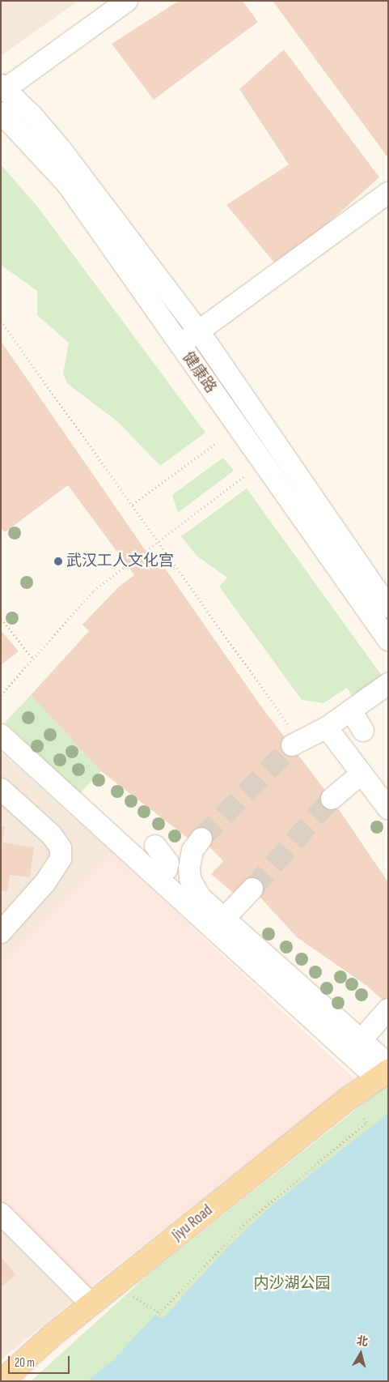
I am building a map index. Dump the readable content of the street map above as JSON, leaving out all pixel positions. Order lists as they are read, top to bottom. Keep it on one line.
{"streets":{"main road":["Jiyu Road"],"street":["健康路"]},"parks":["内沙湖公园"],"places":["武汉工人文化宫"],"scale_bar":"20 m","north":"top"}
